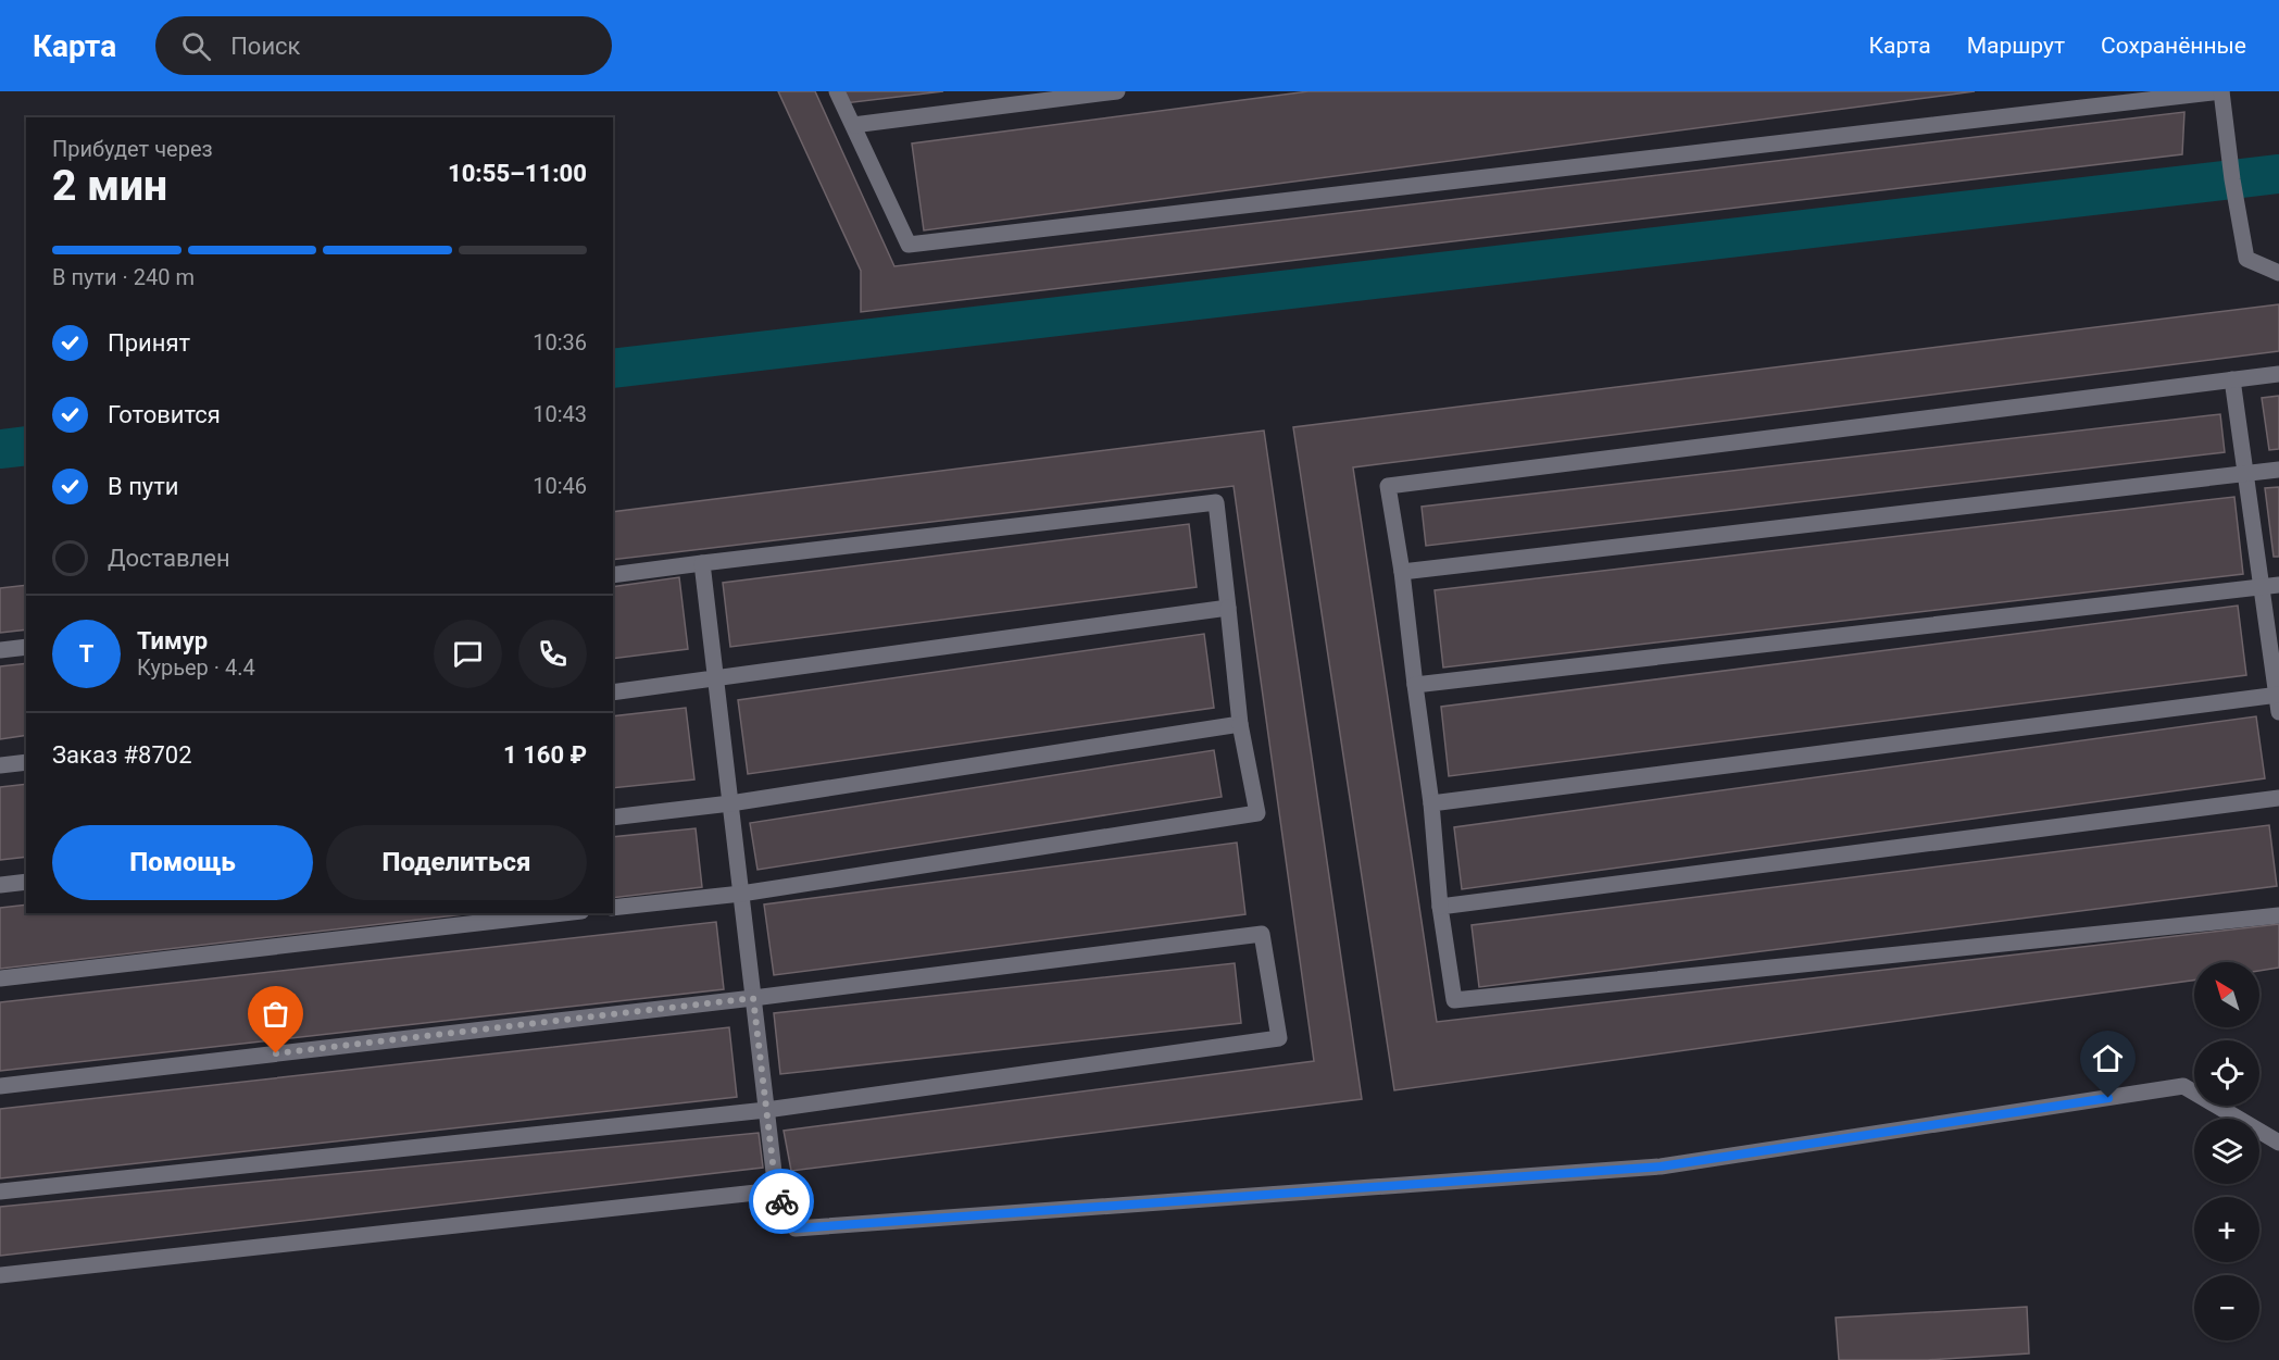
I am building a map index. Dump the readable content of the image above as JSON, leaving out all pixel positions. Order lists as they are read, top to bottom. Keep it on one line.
{"north":"top left","page":{"header":"Карта","search":"Поиск","nav":["Карта","Маршрут","Сохранённые"],"heading":["2 мин","Прибудет через","10:55–11:00"],"panel":["Тимур","Курьер · 4.4","Заказ #8702","1 160 ₽"],"bar":"В пути · 240 m","list":[["Принят","10:36"],["Готовится","10:43"],["В пути","10:46"],"Доставлен"],"round":"Т","buttons":["Помощь","Поделиться"],"map_buttons":["+","−"]}}
